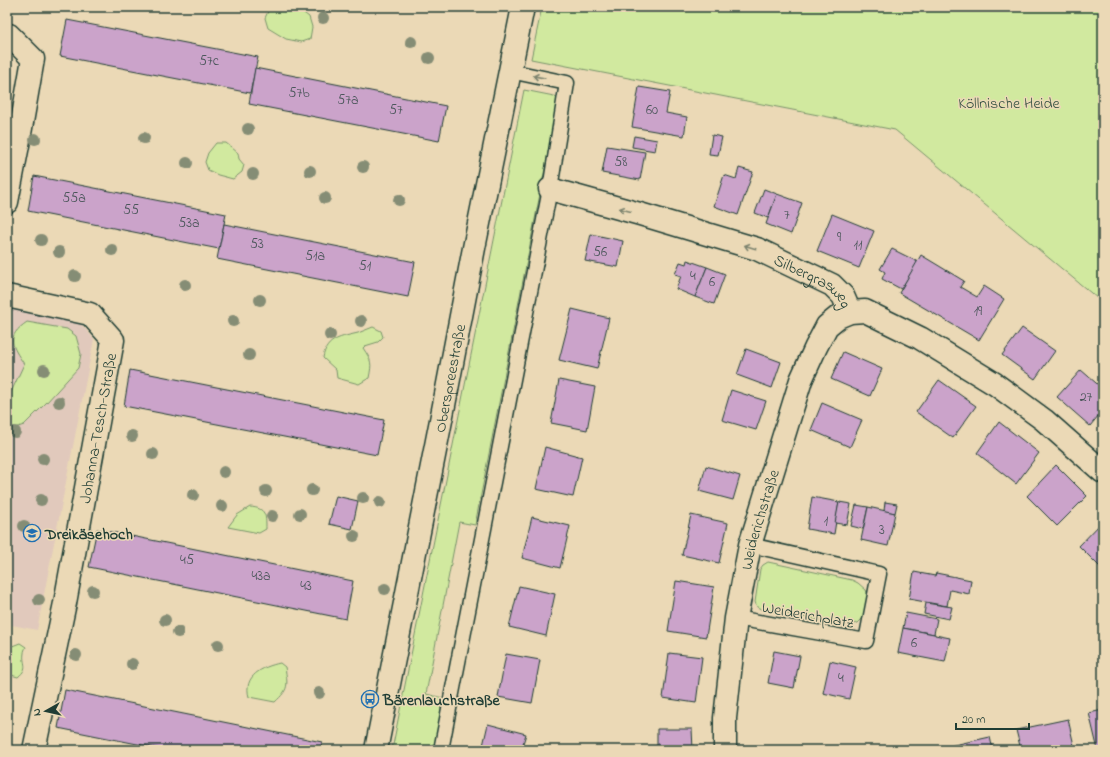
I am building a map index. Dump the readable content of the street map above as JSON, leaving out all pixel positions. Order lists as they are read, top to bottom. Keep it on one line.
{"streets":{"street":["Silbergrasweg","Oberspreestraße","Johanna-Tesch-Straße","Weiderichstraße"],"lane":["Weiderichplatz"]},"crossings":[["Silbergrasweg","Weiderichstraße"],["Weiderichstraße","Weiderichplatz"]],"one_way":["Silbergrasweg"],"parks":["Köllnische Heide"],"places":{"school or university":["Dreikäsehoch"],"bus stop":["Bärenlauchstraße"]},"house_numbers":["57c","57b","57a","57","60","58","55a","55","7","53a","9","53","11","56","51a","51","4","6","19","27","1","3","45","43a","43","6","4"],"scale_bar":"20 m","north":"left"}
